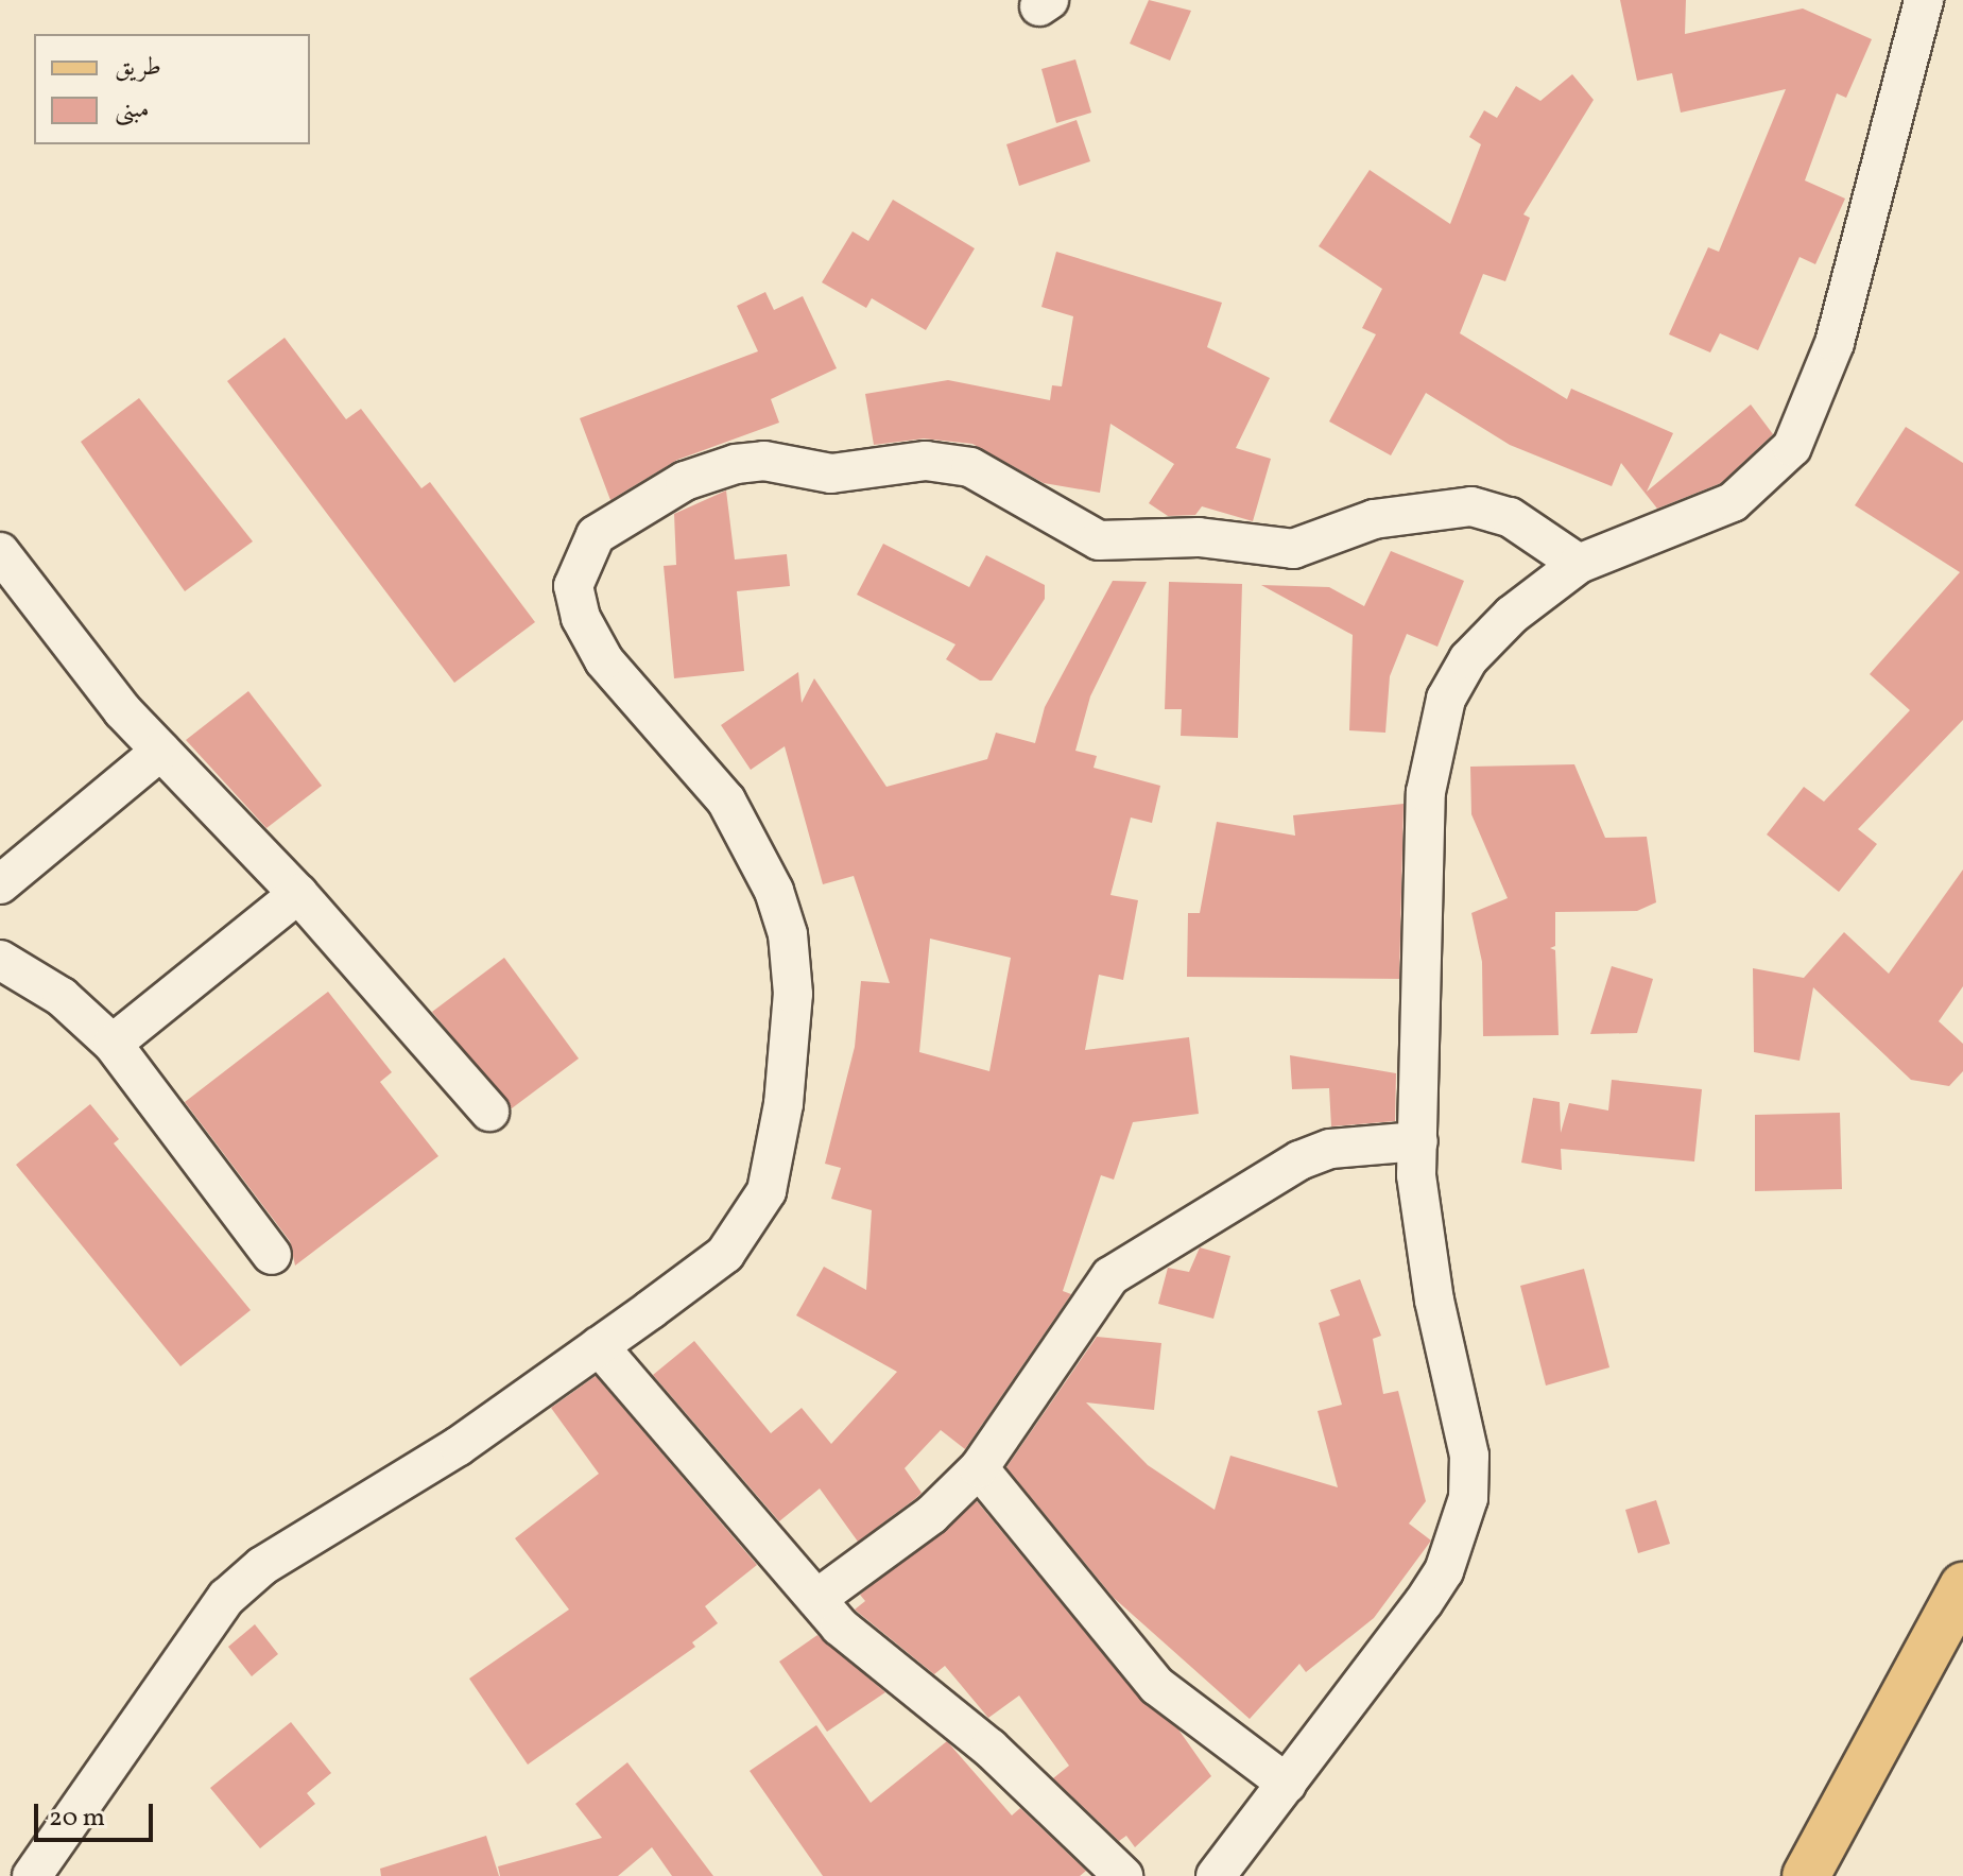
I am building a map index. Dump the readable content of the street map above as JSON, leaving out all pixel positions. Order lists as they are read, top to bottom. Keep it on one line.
{"legend":["طريق","مبنى"],"scale_bar":"20 m"}
